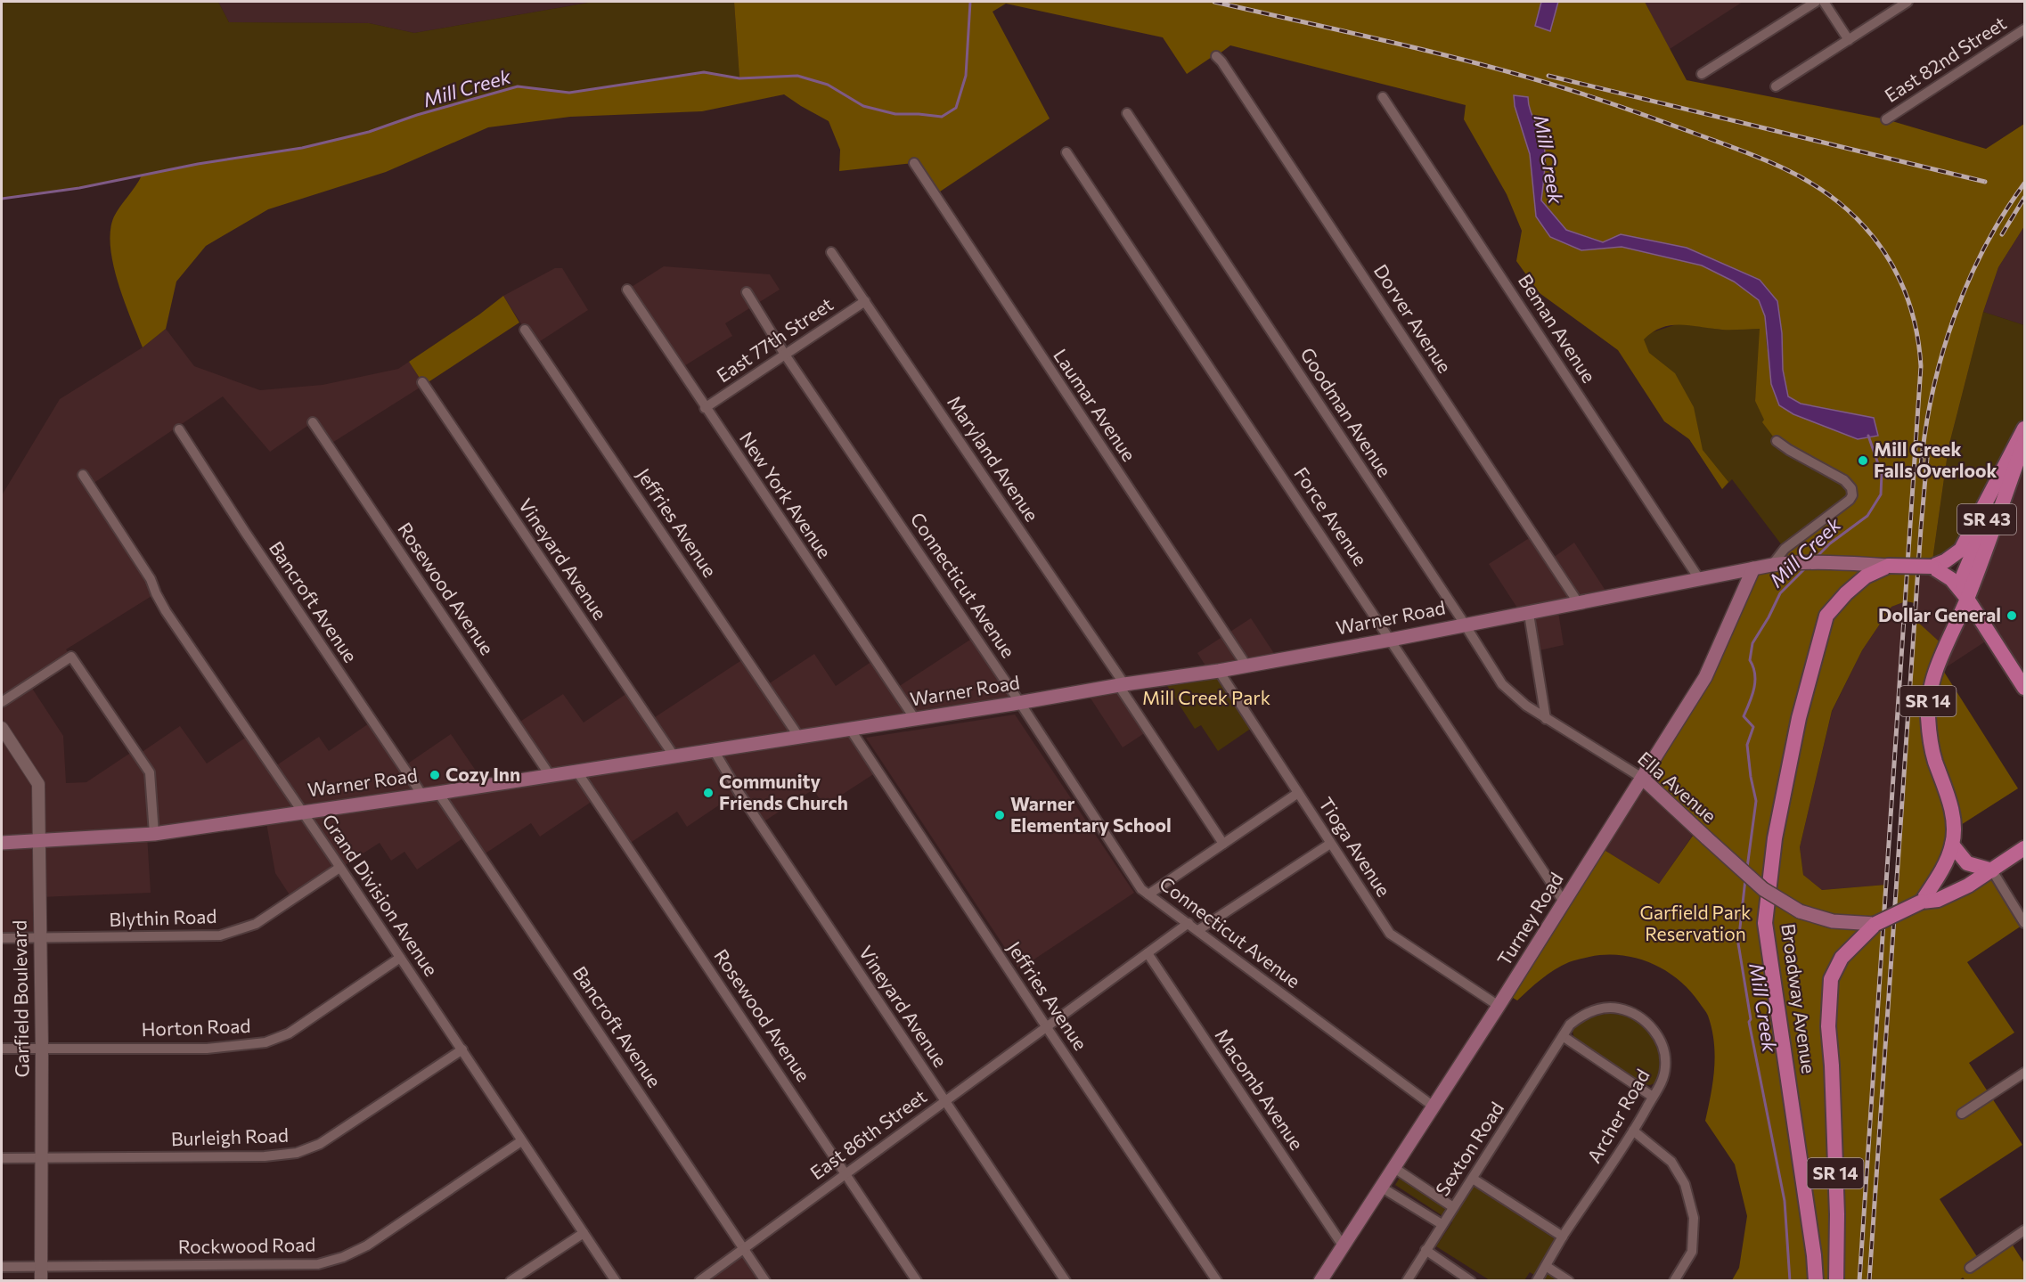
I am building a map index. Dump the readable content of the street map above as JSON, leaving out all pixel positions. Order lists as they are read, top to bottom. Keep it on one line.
{"streets":{"main road":["SR 43","Warner Road","SR 14","Ella Avenue","Turney Road","Broadway Avenue"],"street":["East 82nd Street","Dorver Avenue","Beman Avenue","East 77th Street","Laumar Avenue","Goodman Avenue","Maryland Avenue","New York Avenue","Force Avenue","Jeffries Avenue","Vineyard Avenue","Connecticut Avenue","Rosewood Avenue","Bancroft Avenue","Tioga Avenue","Grand Division Avenue","Blythin Road","Garfield Boulevard","Horton Road","Macomb Avenue","Archer Road","East 86th Street","Burleigh Road","Sexton Road","Rockwood Road"]},"crossings":[["Dorver Avenue","Warner Road"],["Beman Avenue","Warner Road"],["East 77th Street","Maryland Avenue"],["East 77th Street","New York Avenue"],["East 77th Street","Connecticut Avenue"],["Laumar Avenue","Warner Road"],["Goodman Avenue","Warner Road"],["Goodman Avenue","Ella Avenue"],["Maryland Avenue","Warner Road"],["New York Avenue","Warner Road"],["Force Avenue","Warner Road"],["Force Avenue","Turney Road"],["SR 43","SR 14"],["Jeffries Avenue","Warner Road"],["Jeffries Avenue","East 86th Street"],["Vineyard Avenue","Warner Road"],["Vineyard Avenue","East 86th Street"],["Connecticut Avenue","Warner Road"],["Connecticut Avenue","Turney Road"],["Connecticut Avenue","East 86th Street"],["Rosewood Avenue","Warner Road"],["Rosewood Avenue","East 86th Street"],["Bancroft Avenue","Warner Road"],["Bancroft Avenue","East 86th Street"],["Warner Road","SR 14"],["Warner Road","Tioga Avenue"],["Warner Road","Grand Division Avenue"],["Warner Road","Turney Road"],["Warner Road","Garfield Boulevard"],["Warner Road","Broadway Avenue"],["SR 14","Broadway Avenue"],["Ella Avenue","Turney Road"],["Ella Avenue","Broadway Avenue"],["Tioga Avenue","Turney Road"],["Grand Division Avenue","Blythin Road"],["Grand Division Avenue","Horton Road"],["Grand Division Avenue","Burleigh Road"],["Grand Division Avenue","Rockwood Road"],["Blythin Road","Garfield Boulevard"],["Turney Road","Macomb Avenue"],["Garfield Boulevard","Horton Road"],["Garfield Boulevard","Burleigh Road"],["Garfield Boulevard","Rockwood Road"],["Macomb Avenue","East 86th Street"],["Archer Road","Sexton Road"]],"water":["Mill Creek"],"parks":["Mill Creek Park","Garfield Park Reservation"],"places":["Mill Creek Falls Overlook","Dollar General","Cozy Inn","Community Friends Church","Warner Elementary School"]}
